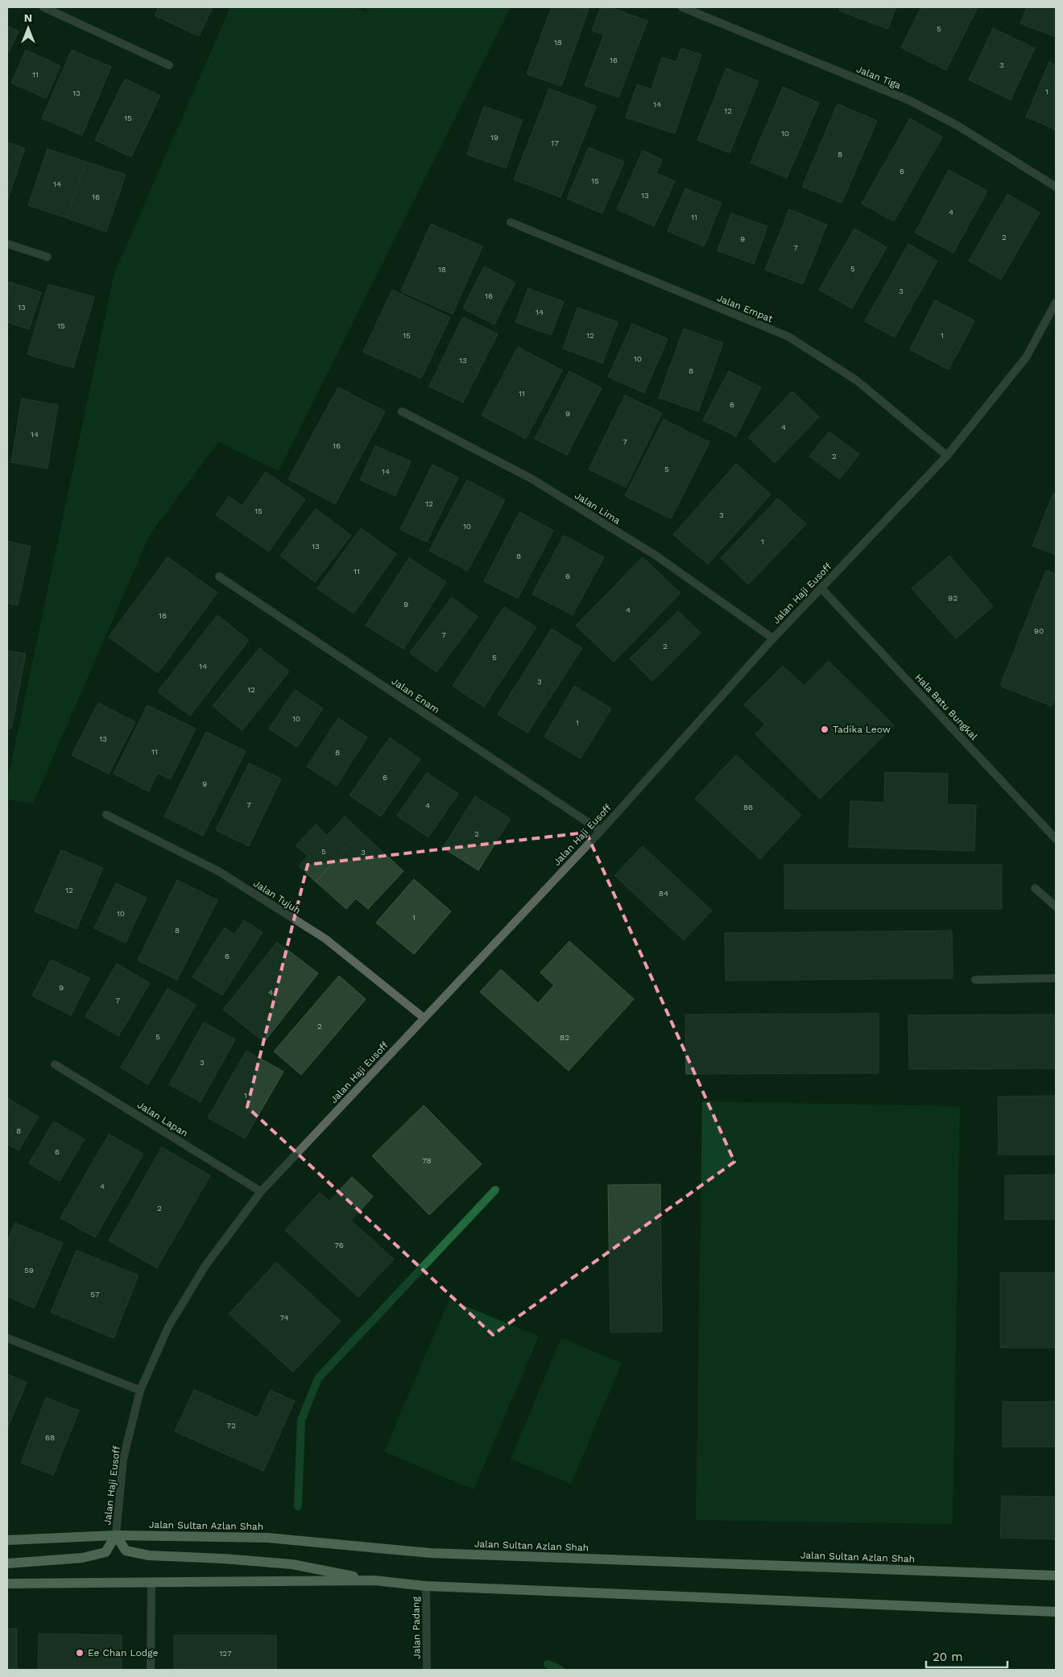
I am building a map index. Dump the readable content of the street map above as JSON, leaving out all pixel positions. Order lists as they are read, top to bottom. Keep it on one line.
{"streets":{"main road":["Jalan Sultan Azlan Shah"],"street":["Jalan Tiga","Jalan Empat","Jalan Lima","Jalan Haji Eusoff","Jalan Enam","Hala Batu Bungkal","Jalan Tujuh","Jalan Lapan","Jalan Padang"]},"crossings":[["Jalan Empat","Jalan Haji Eusoff"],["Jalan Lima","Jalan Haji Eusoff"],["Jalan Haji Eusoff","Jalan Enam"],["Jalan Haji Eusoff","Hala Batu Bungkal"],["Jalan Haji Eusoff","Jalan Tujuh"],["Jalan Haji Eusoff","Jalan Lapan"],["Jalan Haji Eusoff","Jalan Sultan Azlan Shah"]],"places":["Tadika Leow","Ee Chan Lodge"],"house_numbers":["5","18","16","3","11","1","13","14","12","15","10","19","17","8","6","15","14","13","16","4","11","2","9","7","5","18","3","16","13","14","15","15","12","1","10","13","8","11","6","9","4","14","7","16","2","5","14","12","15","3","10","1","13","8","11","6","92","9","4","16","90","7","2","5","14","3","12","10","1","13","11","8","6","9","7","4","86","2","5","3","12","84","10","1","8","6","9","4","7","2","5","82","3","1","8","6","78","4","2","76","59","57","74","72","68","127"],"scale_bar":"20 m","north":"top"}
